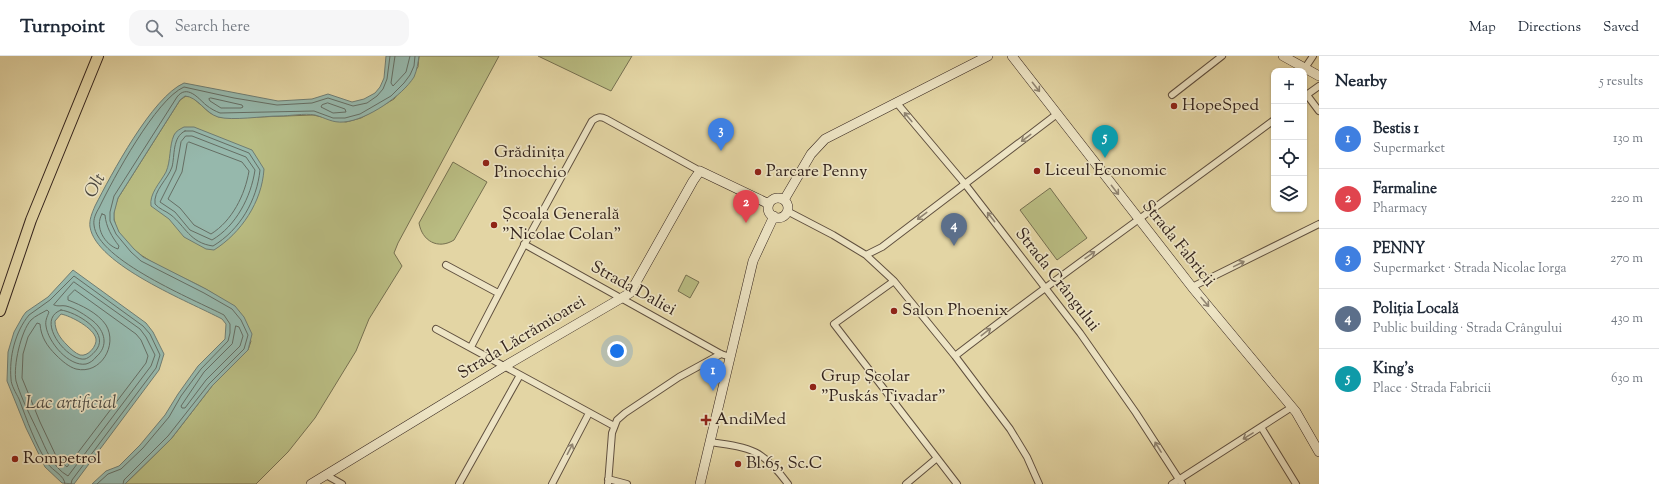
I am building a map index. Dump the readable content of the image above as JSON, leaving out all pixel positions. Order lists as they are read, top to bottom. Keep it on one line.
{"streets":{"main road":["Strada Fabricii","Strada Lăcrămioarei"],"street":["Strada Crângului","Strada Daliei"]},"crossings":[["Strada Daliei","Strada Lăcrămioarei"]],"one_way":["Strada Fabricii","Strada Crângului"],"water":["Olt","Lac artificial"],"places":{"other":["HopeSped","Grădinița Pinocchio","Liceul Economic","Parcare Penny","Școala Generală \"Nicolae Colan\"","Salon Phoenix","Grup Școlar \"Puskás Tivadar\"","Rompetrol","Bl.65, Sc.C"],"health":["AndiMed"]},"page":{"header":"Turnpoint","search":"Search here","nav":["Map","Directions","Saved"],"heading":["Nearby","5 results"],"map_buttons":["+","−"],"list":[{"mark":"1","name":"Bestis 1","note":"Supermarket","value":"130 m"},{"mark":"2","name":"Farmaline","note":"Pharmacy","value":"220 m"},{"mark":"3","name":"PENNY","note":"Supermarket · Strada Nicolae Iorga","value":"270 m"},{"mark":"4","name":"Poliția Locală","note":"Public building · Strada Crângului","value":"430 m"},{"mark":"5","name":"King's","note":"Place · Strada Fabricii","value":"630 m"}],"pins":["3","5","2","4","1"]}}
